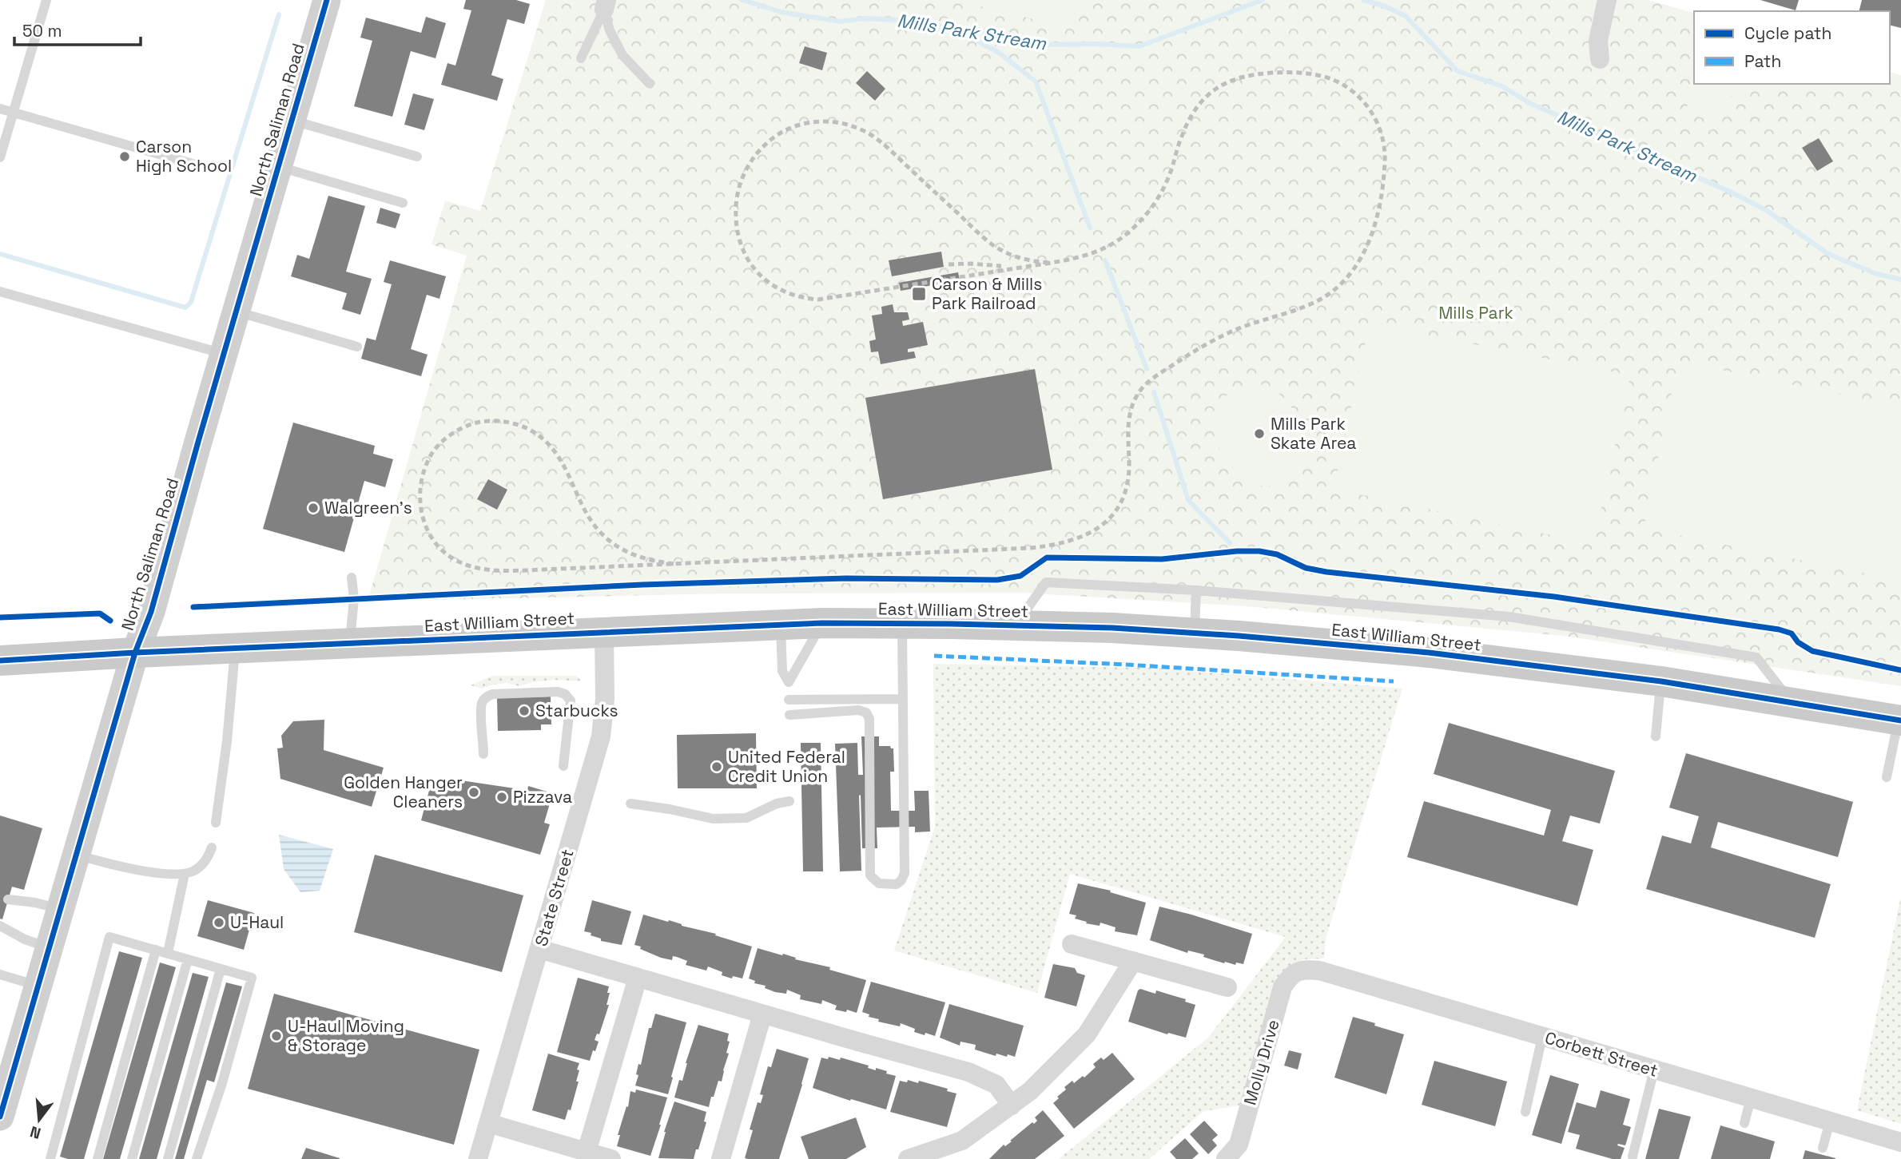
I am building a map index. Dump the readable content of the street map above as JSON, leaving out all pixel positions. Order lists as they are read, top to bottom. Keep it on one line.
{"streets":{"main road":["North Saliman Road","East William Street"],"street":["State Street","Corbett Street","Molly Drive"]},"crossings":[["North Saliman Road","East William Street"],["East William Street","State Street"],["Corbett Street","Molly Drive"]],"water":["Mills Park Stream"],"parks":["Mills Park"],"places":{"other":["Carson High School","Mills Park Skate Area","Walgreen's","Starbucks","United Federal Credit Union","Golden Hanger Cleaners","Pizzava","U-Haul","U-Haul Moving & Storage"],"transit":["Carson & Mills Park Railroad"]},"legend":["Cycle path","Path"],"scale_bar":"50 m","north":"bottom"}
